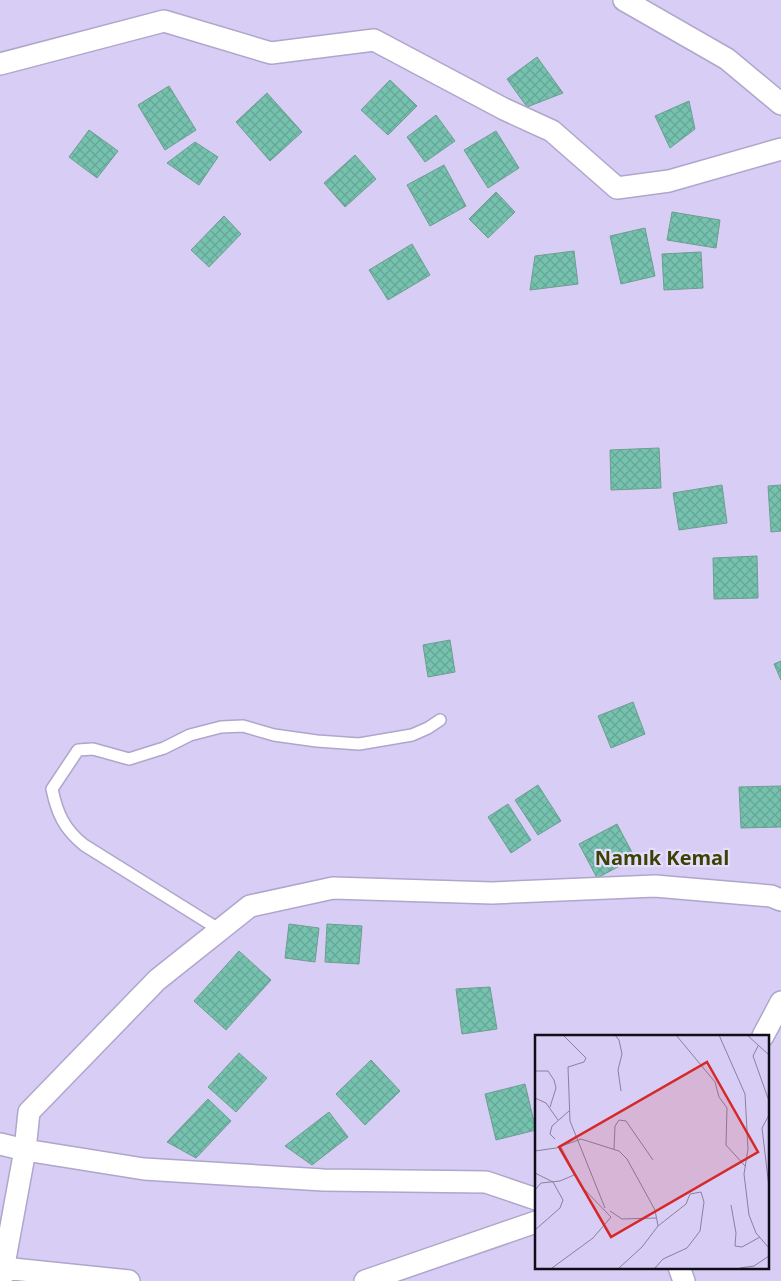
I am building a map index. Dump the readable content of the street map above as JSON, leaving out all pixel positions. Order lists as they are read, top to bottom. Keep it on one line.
{"districts":["Namık Kemal"]}
